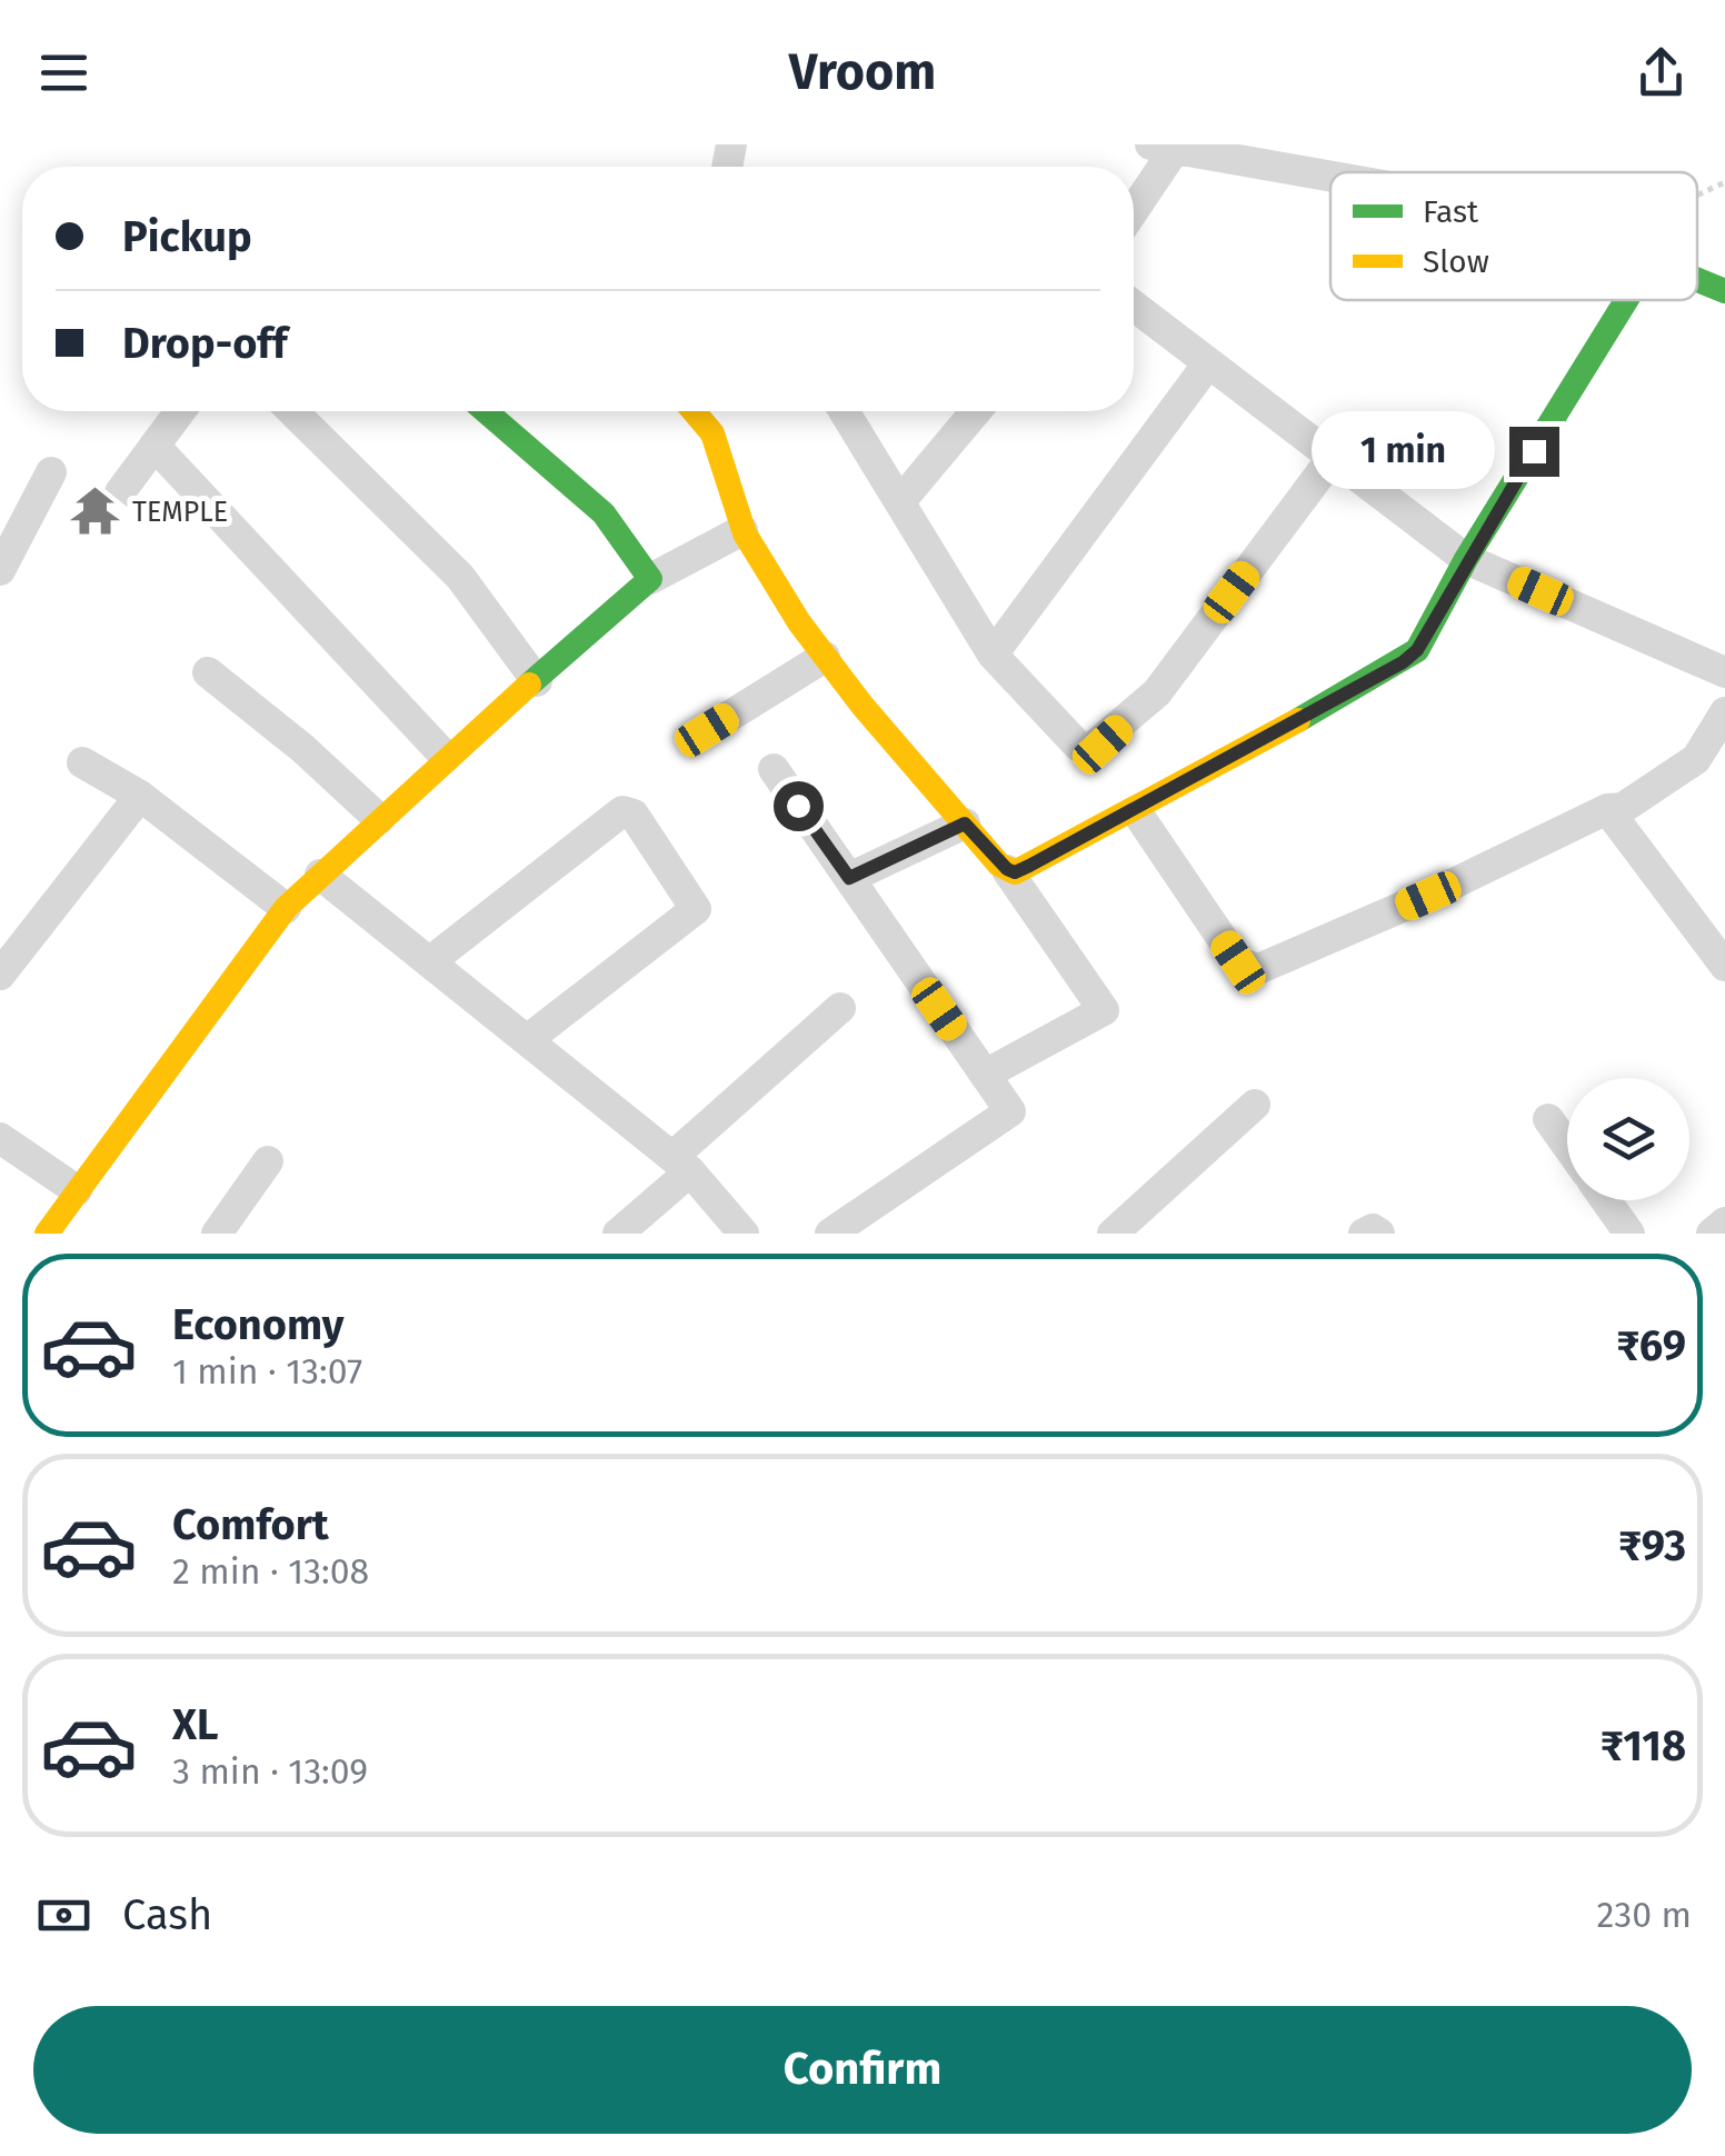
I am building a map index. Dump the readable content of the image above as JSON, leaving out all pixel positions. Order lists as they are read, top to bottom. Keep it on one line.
{"places":{"temple":["TEMPLE"]},"legend":["Fast","Slow"],"page":{"header":"Vroom","banner":["Pickup","Drop-off"],"bubble":"1 min","list":[{"name":"Economy","note":"1 min · 13:07","value":"₹69"},{"name":"Comfort","note":"2 min · 13:08","value":"₹93"},{"name":"XL","note":"3 min · 13:09","value":"₹118"}],"pay":["Cash","230 m"],"buttons":"Confirm"}}
